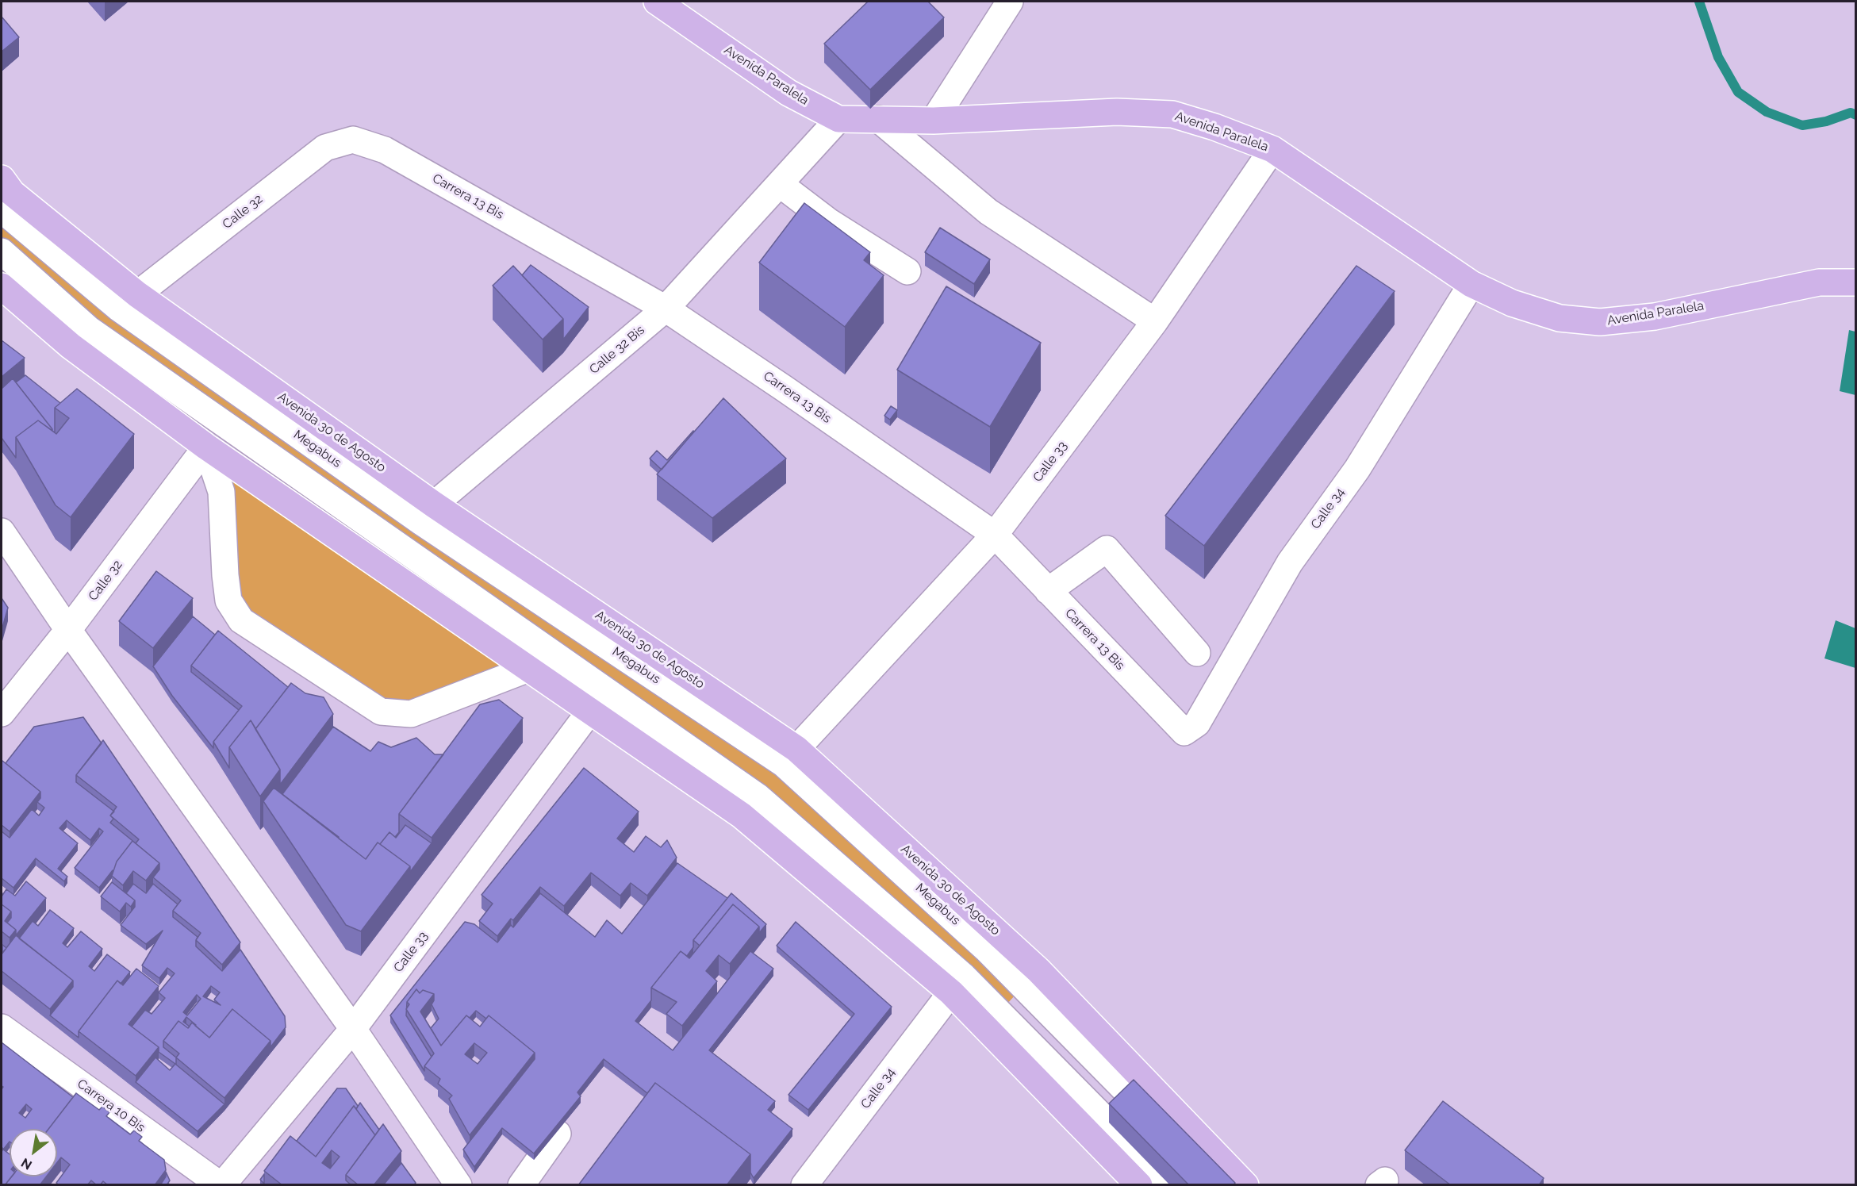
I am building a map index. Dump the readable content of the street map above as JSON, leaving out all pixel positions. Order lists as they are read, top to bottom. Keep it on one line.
{"streets":{"main road":["Avenida Paralela","Avenida 30 de Agosto"],"street":["Carrera 13 Bis","Calle 32","Calle 32 Bis","Megabus","Calle 33","Calle 34","Carrera 10 Bis"]},"crossings":[["Avenida Paralela","Calle 32 Bis"],["Avenida Paralela","Calle 33"],["Avenida Paralela","Calle 34"],["Carrera 13 Bis","Calle 32"],["Carrera 13 Bis","Calle 32 Bis"],["Carrera 13 Bis","Calle 33"],["Carrera 13 Bis","Calle 34"],["Calle 32","Avenida 30 de Agosto"],["Calle 32 Bis","Avenida 30 de Agosto"],["Calle 32 Bis","Megabus"],["Avenida 30 de Agosto","Megabus"],["Avenida 30 de Agosto","Calle 33"],["Calle 33","Carrera 10 Bis"]],"north":"bottom left"}
